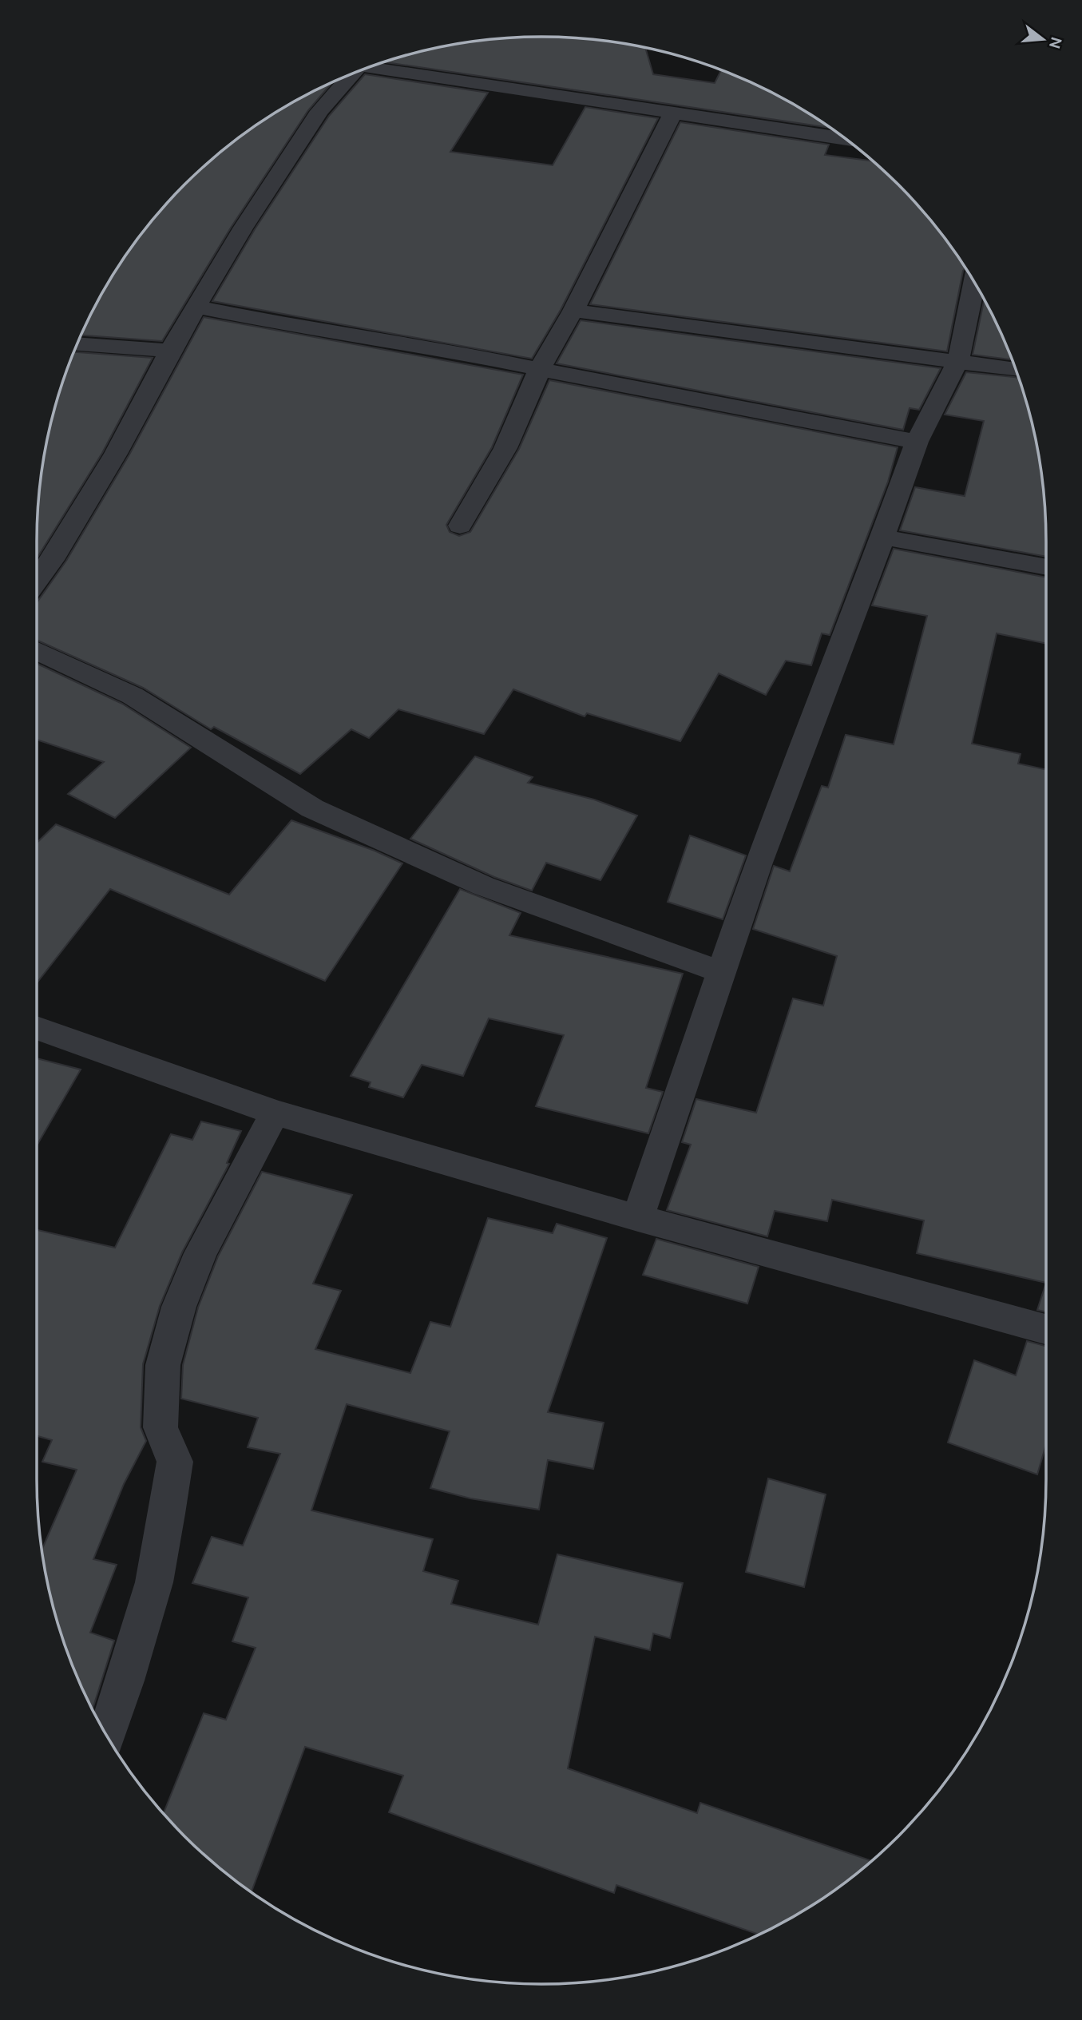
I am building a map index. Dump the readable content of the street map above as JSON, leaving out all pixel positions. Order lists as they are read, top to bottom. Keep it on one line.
{"north":"right"}
